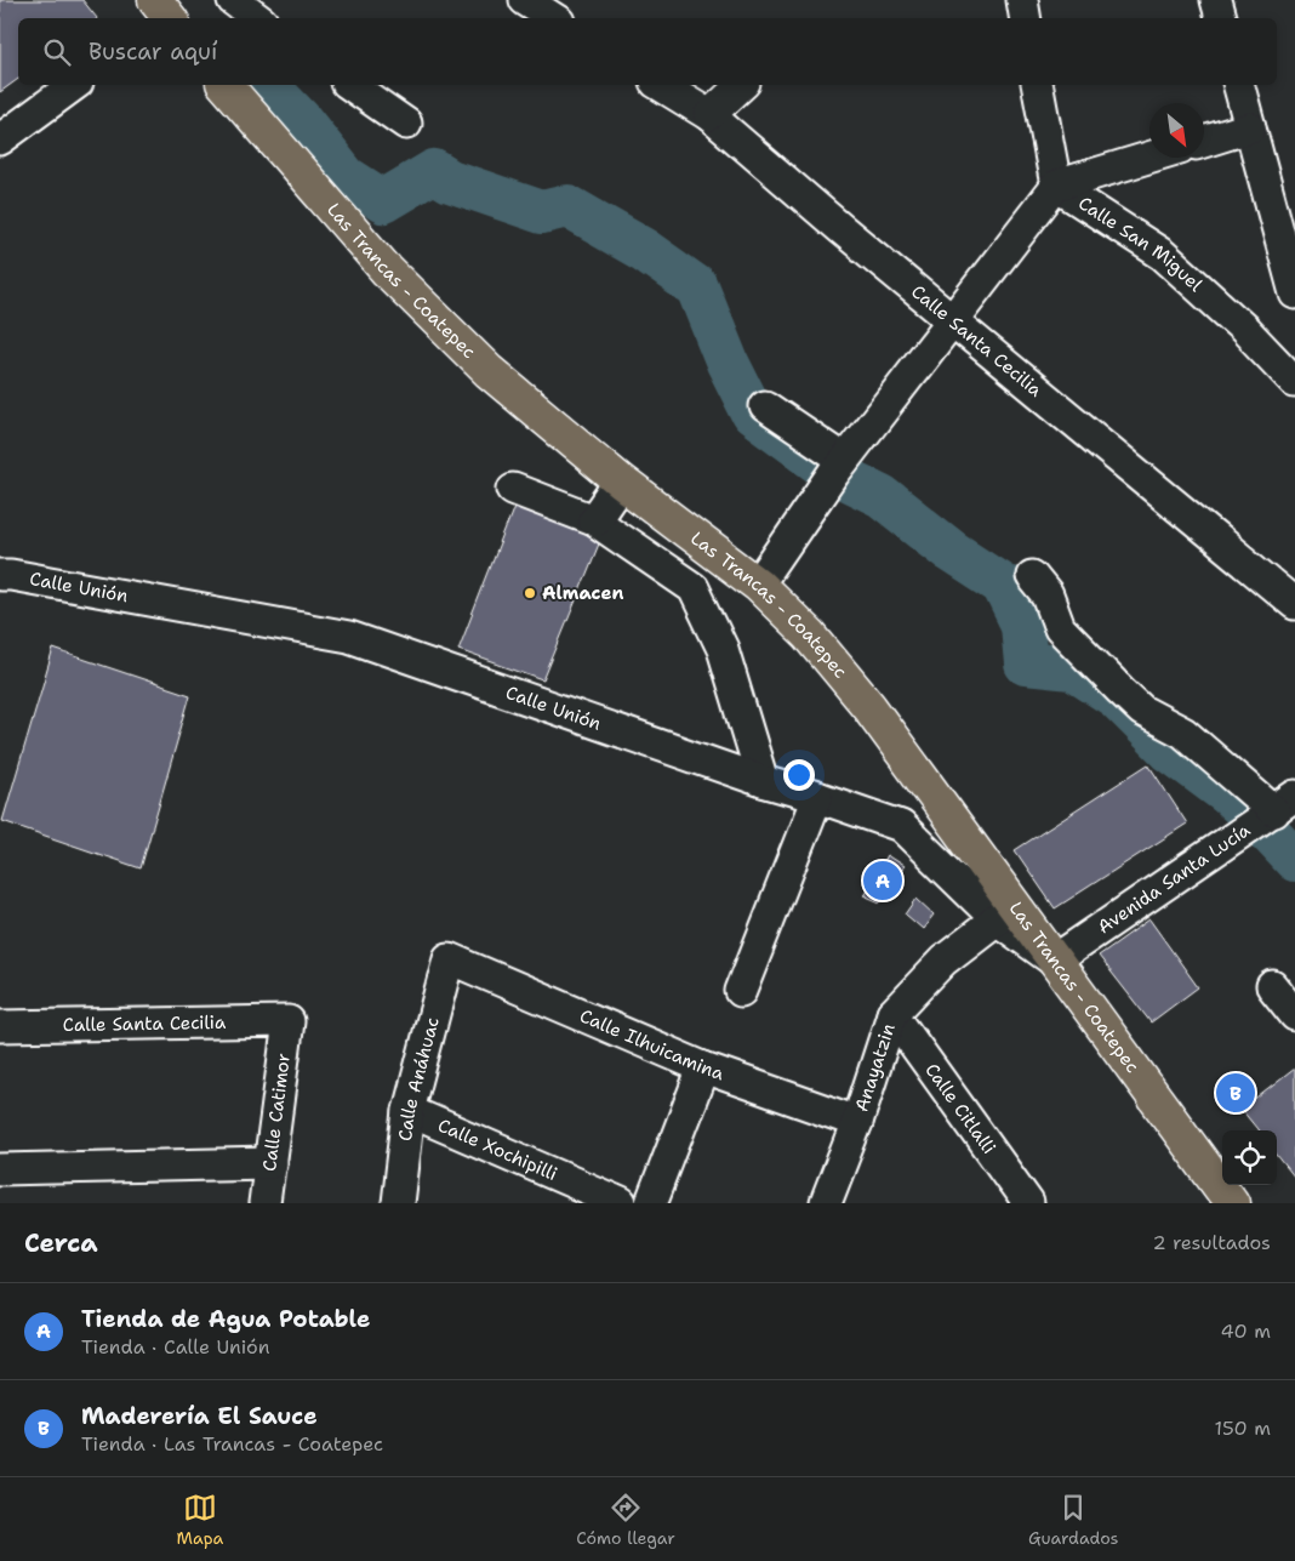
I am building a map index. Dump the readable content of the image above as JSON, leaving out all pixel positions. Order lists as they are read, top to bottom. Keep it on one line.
{"streets":{"main road":["Las Trancas - Coatepec"],"street":["Calle San Miguel","Calle Santa Cecilia","Calle Unión","Avenida Santa Lucía","Calle Ilhuicamina","Anayatzin","Calle Anáhuac","Calle Citlalli","Calle Catimor","Calle Xochipilli"]},"crossings":[["Las Trancas - Coatepec","Calle Unión"],["Las Trancas - Coatepec","Avenida Santa Lucía"],["Calle Santa Cecilia","Calle Catimor"],["Calle Unión","Avenida Santa Lucía"],["Calle Ilhuicamina","Anayatzin"],["Calle Ilhuicamina","Calle Anáhuac"],["Anayatzin","Calle Citlalli"],["Calle Anáhuac","Calle Xochipilli"]],"places":["Almacen"],"north":"bottom right","page":{"search":"Buscar aquí","pins":["A","B"],"heading":["Cerca","2 resultados"],"list":[{"mark":"A","name":"Tienda de Agua Potable","note":"Tienda · Calle Unión","value":"40 m"},{"mark":"B","name":"Maderería El Sauce","note":"Tienda · Las Trancas - Coatepec","value":"150 m"}],"nav":["Mapa","Cómo llegar","Guardados"]}}
